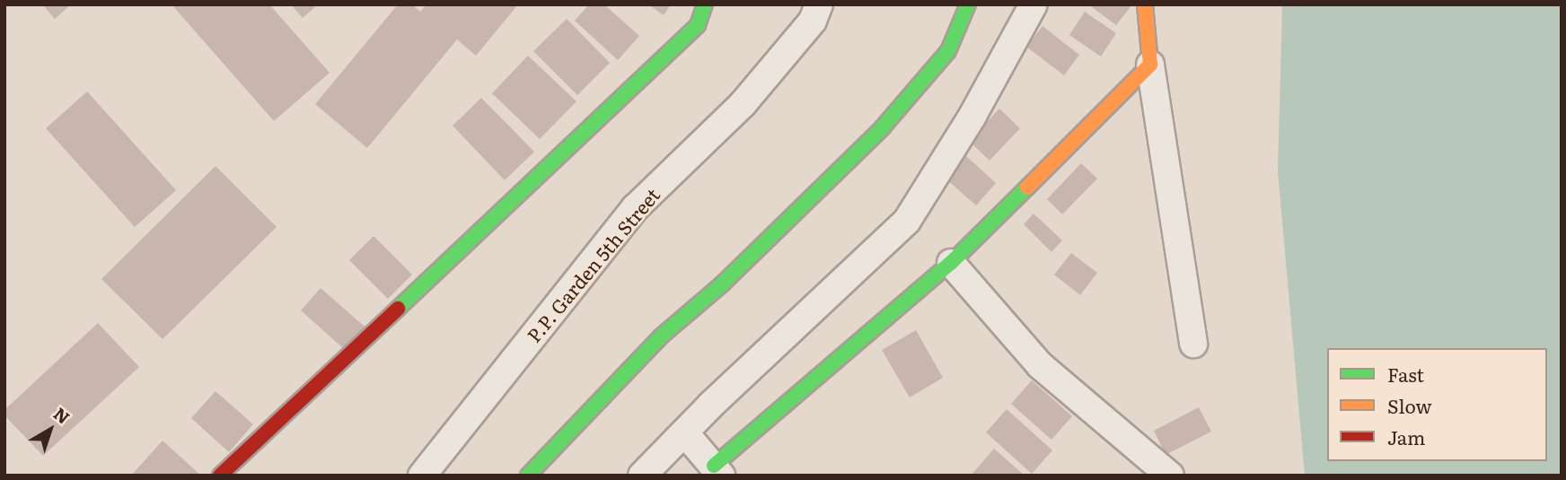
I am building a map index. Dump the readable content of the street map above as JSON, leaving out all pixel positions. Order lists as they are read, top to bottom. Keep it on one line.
{"streets":{"street":["P.P. Garden 5th Street"]},"legend":["Fast","Slow","Jam"],"north":"top right"}
